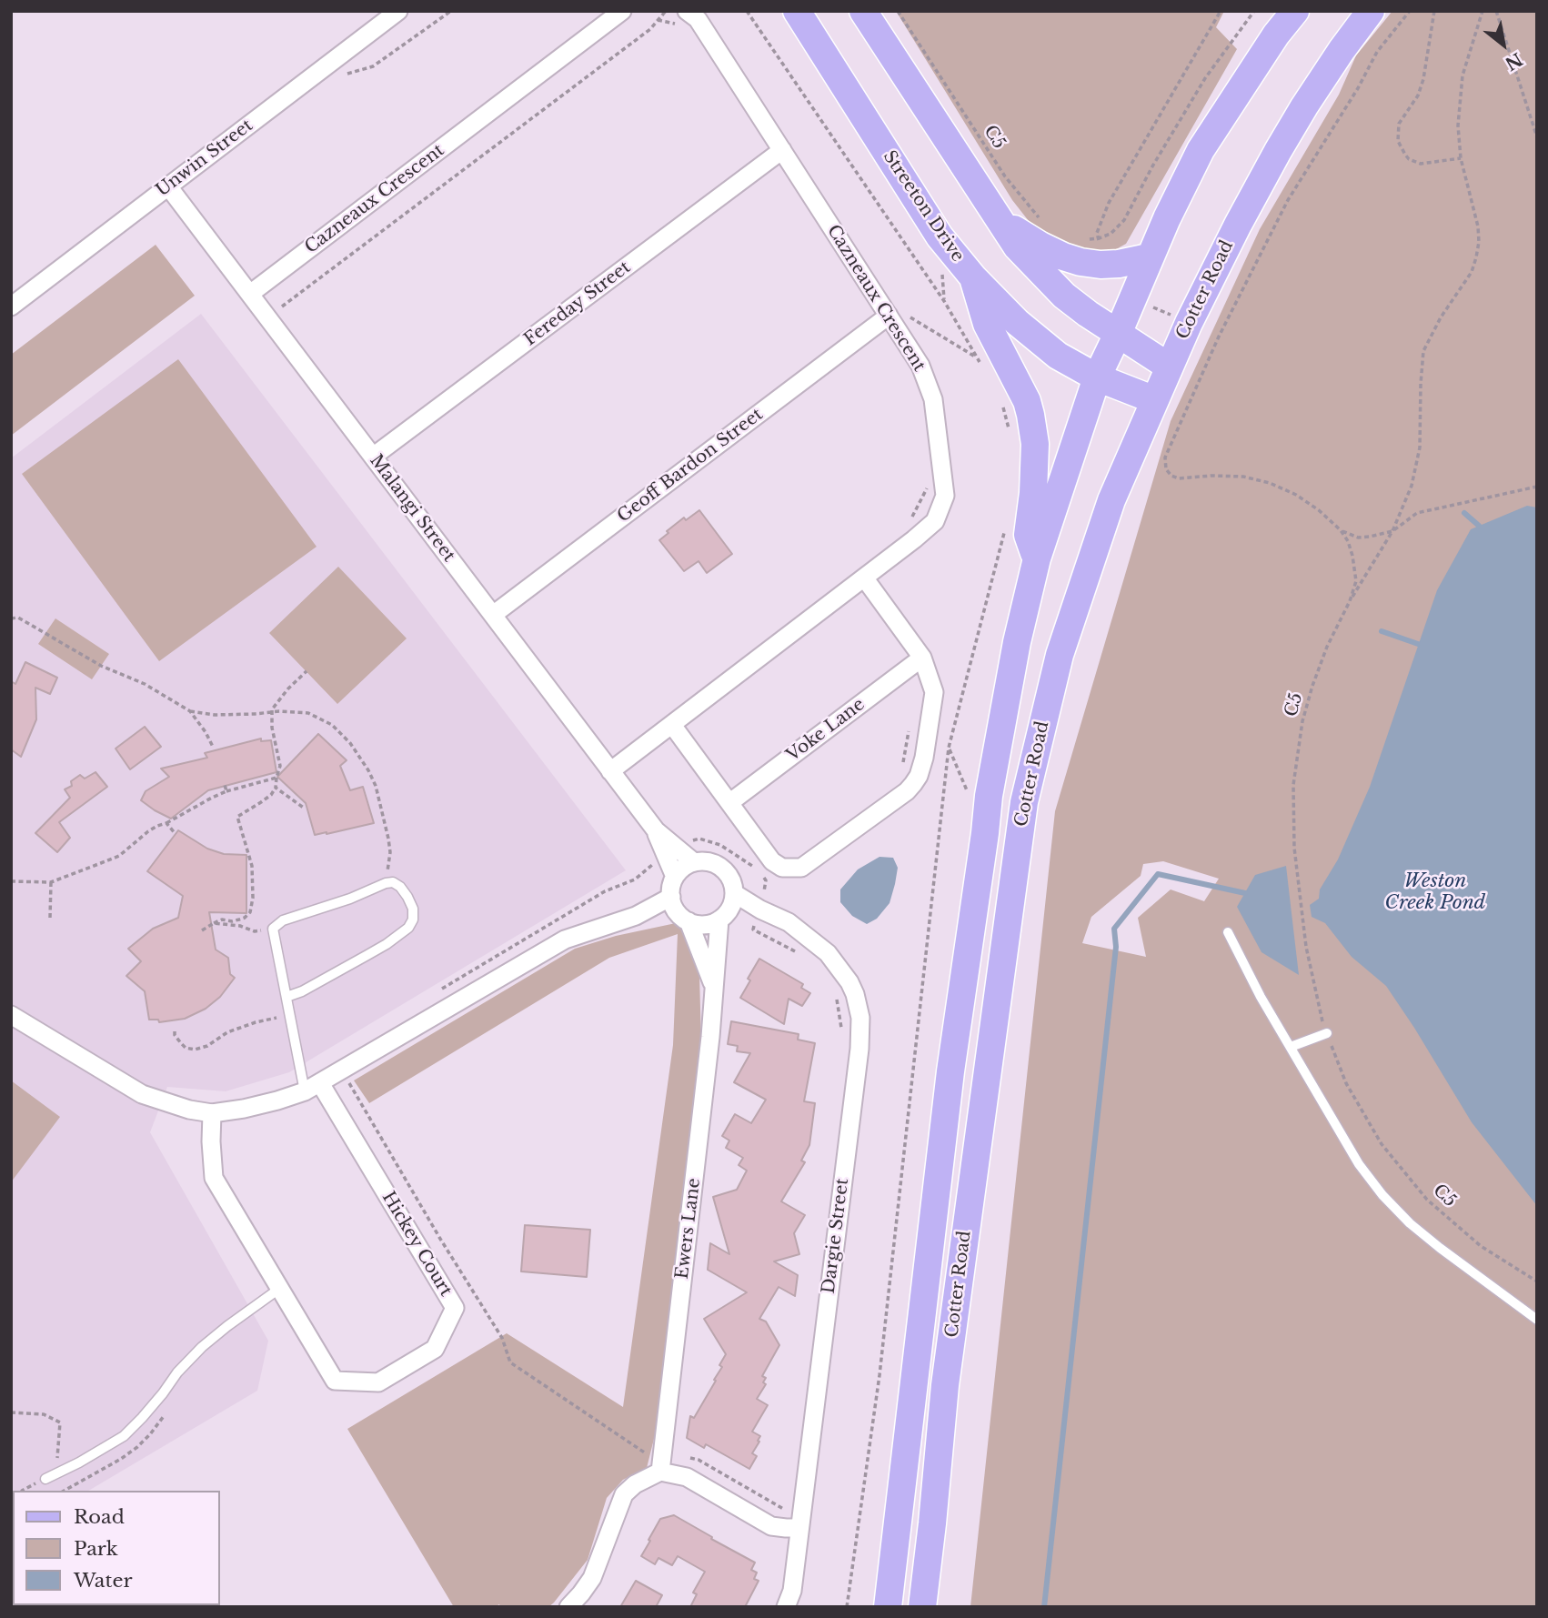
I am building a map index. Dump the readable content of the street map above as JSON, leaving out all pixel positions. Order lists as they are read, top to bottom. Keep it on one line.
{"streets":{"main road":["Streeton Drive","Cotter Road"],"street":["Unwin Street","Cazneaux Crescent","Fereday Street","Geoff Bardon Street","Malangi Street","Voke Lane","Ewers Lane","Dargie Street","Hickey Court"],"path":["C5"]},"crossings":[["Unwin Street","Malangi Street"],["Cazneaux Crescent","Fereday Street"],["Cazneaux Crescent","Geoff Bardon Street"],["Cazneaux Crescent","Malangi Street"],["Streeton Drive","Cotter Road"],["Fereday Street","Malangi Street"],["Geoff Bardon Street","Malangi Street"],["Malangi Street","Ewers Lane"],["Malangi Street","Dargie Street"],["Ewers Lane","Dargie Street"]],"water":["Weston Creek Pond"],"legend":["Road","Park","Water"],"north":"bottom right"}
